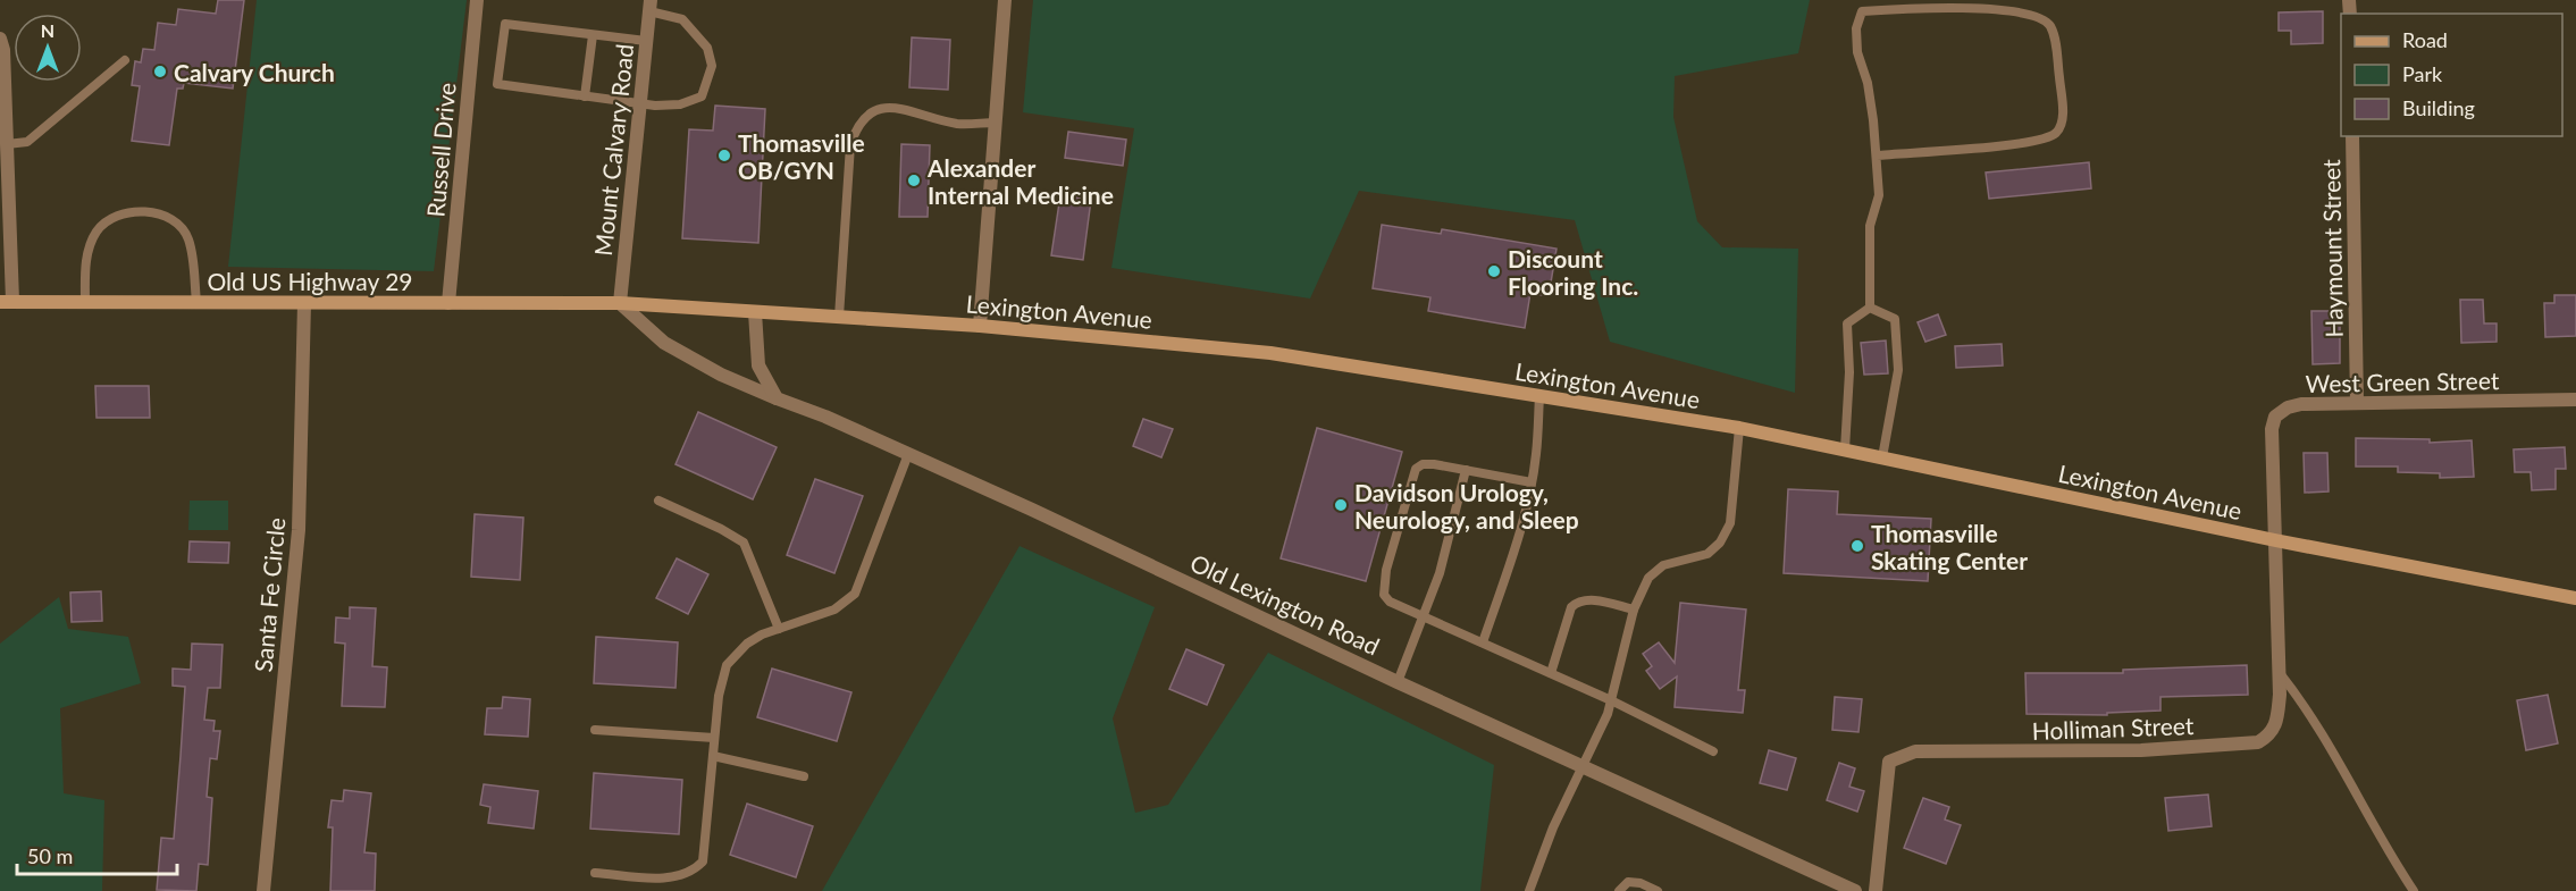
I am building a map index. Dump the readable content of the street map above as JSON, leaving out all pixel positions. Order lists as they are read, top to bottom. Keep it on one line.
{"streets":{"main road":["Old US Highway 29","Lexington Avenue"],"street":["Russell Drive","Mount Calvary Road","Haymount Street","West Green Street","Santa Fe Circle","Old Lexington Road","Holliman Street"]},"crossings":[["Russell Drive","Old US Highway 29"],["Mount Calvary Road","Old US Highway 29"],["Mount Calvary Road","Lexington Avenue"],["Mount Calvary Road","Old Lexington Road"],["Haymount Street","West Green Street"],["Old US Highway 29","Lexington Avenue"],["Old US Highway 29","Santa Fe Circle"],["Old US Highway 29","Old Lexington Road"],["Lexington Avenue","West Green Street"],["Lexington Avenue","Old Lexington Road"],["Lexington Avenue","Holliman Street"],["West Green Street","Holliman Street"]],"places":["Calvary Church","Thomasville OB/GYN","Alexander Internal Medicine","Discount Flooring Inc.","Davidson Urology, Neurology, and Sleep","Thomasville Skating Center"],"legend":["Road","Park","Building"],"scale_bar":"50 m","north":"top"}
